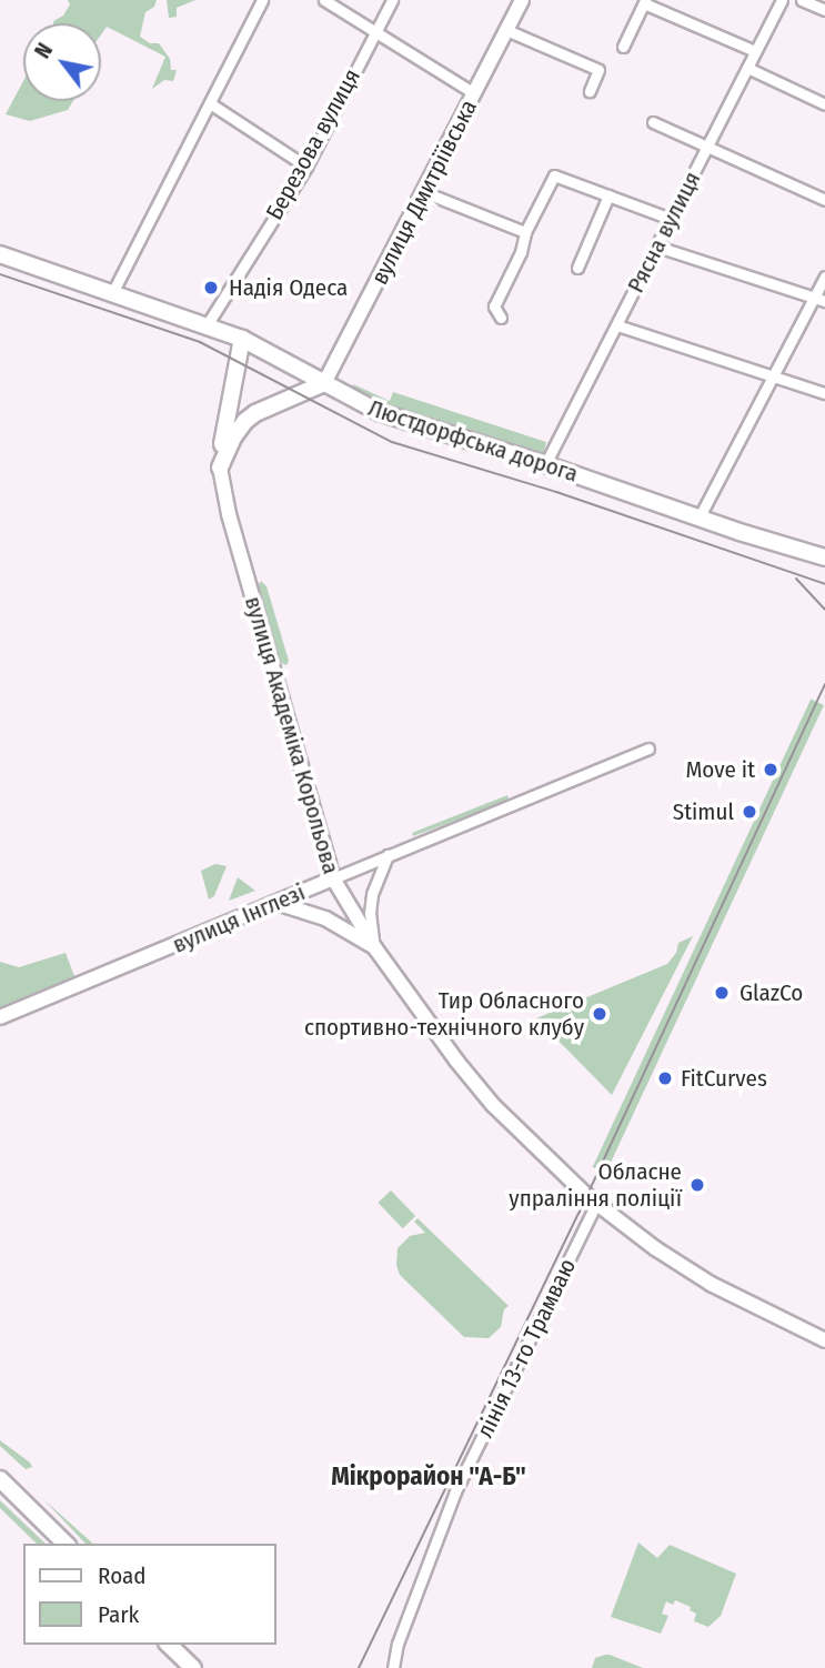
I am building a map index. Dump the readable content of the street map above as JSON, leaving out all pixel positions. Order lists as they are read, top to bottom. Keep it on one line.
{"streets":{"main road":["вулиця Дмитріївська","Люстдорфська дорога","вулиця Академіка Корольова","вулиця Інглезі"],"street":["Березова вулиця","Рясна вулиця","лінія 13-го Трамваю"]},"crossings":[["Березова вулиця","Люстдорфська дорога"],["вулиця Дмитріївська","Люстдорфська дорога"],["Рясна вулиця","Люстдорфська дорога"],["вулиця Академіка Корольова","вулиця Інглезі"],["вулиця Академіка Корольова","лінія 13-го Трамваю"]],"districts":["Мікрорайон \"А-Б\""],"places":["Надія Одеса","Move it","Stimul","GlazCo","Тир Обласного спортивно-технічного клубу","FitCurves","Обласне упраління поліції"],"legend":["Road","Park"],"north":"top left"}
